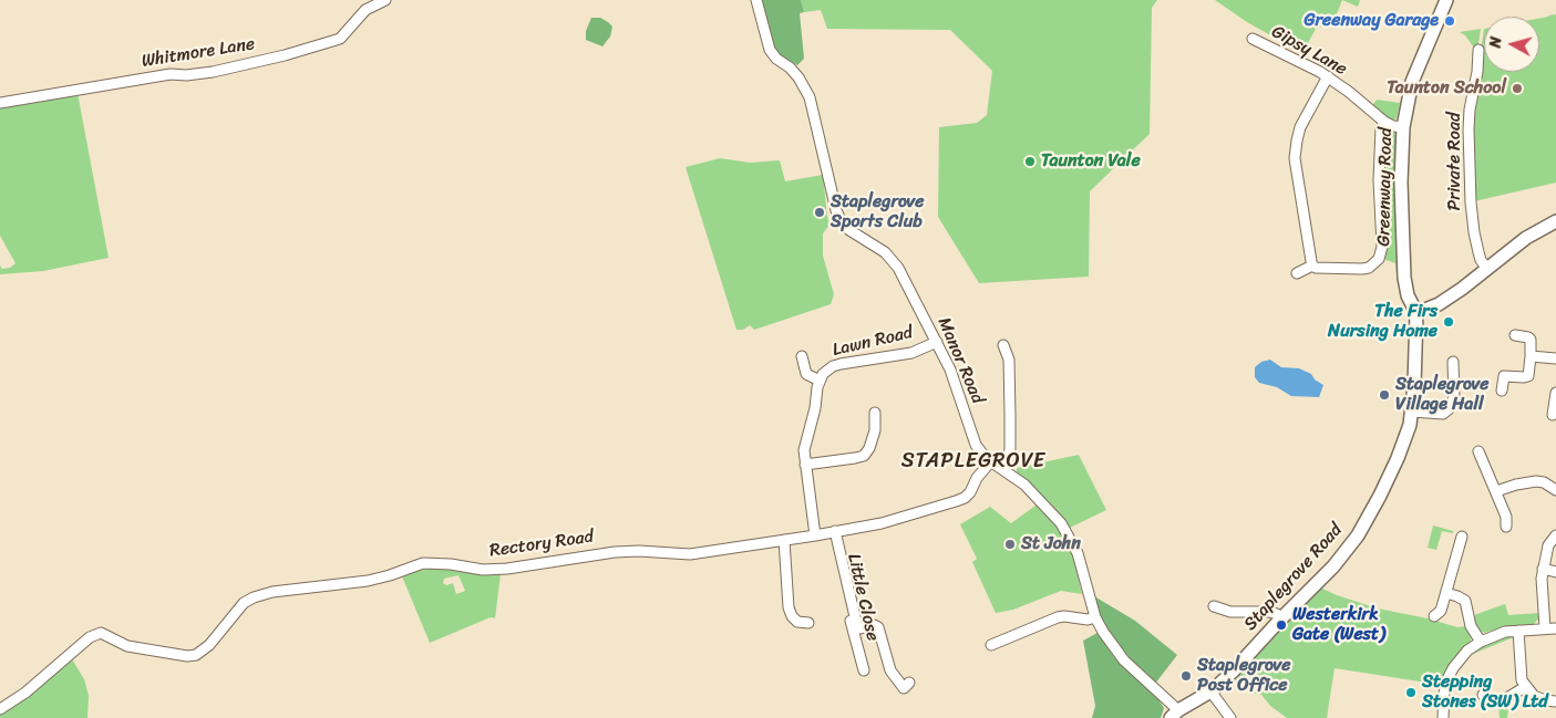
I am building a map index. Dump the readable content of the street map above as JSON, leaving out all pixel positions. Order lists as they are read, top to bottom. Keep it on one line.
{"streets":{"main road":["Greenway Road","Staplegrove Road"],"street":["Gipsy Lane","Whitmore Lane","Private Road","Lawn Road","Manor Road","Rectory Road","Little Close"]},"crossings":[["Gipsy Lane","Greenway Road"],["Greenway Road","Staplegrove Road"],["Lawn Road","Manor Road"],["Lawn Road","Rectory Road"],["Manor Road","Rectory Road"],["Manor Road","Staplegrove Road"],["Rectory Road","Little Close"]],"districts":["STAPLEGROVE"],"places":["Greenway Garage","Taunton School","Taunton Vale","Staplegrove Sports Club","The Firs Nursing Home","Staplegrove Village Hall","St John","Westerkirk Gate (West)","Staplegrove Post Office","Stepping Stones (SW) Ltd"],"north":"left"}
